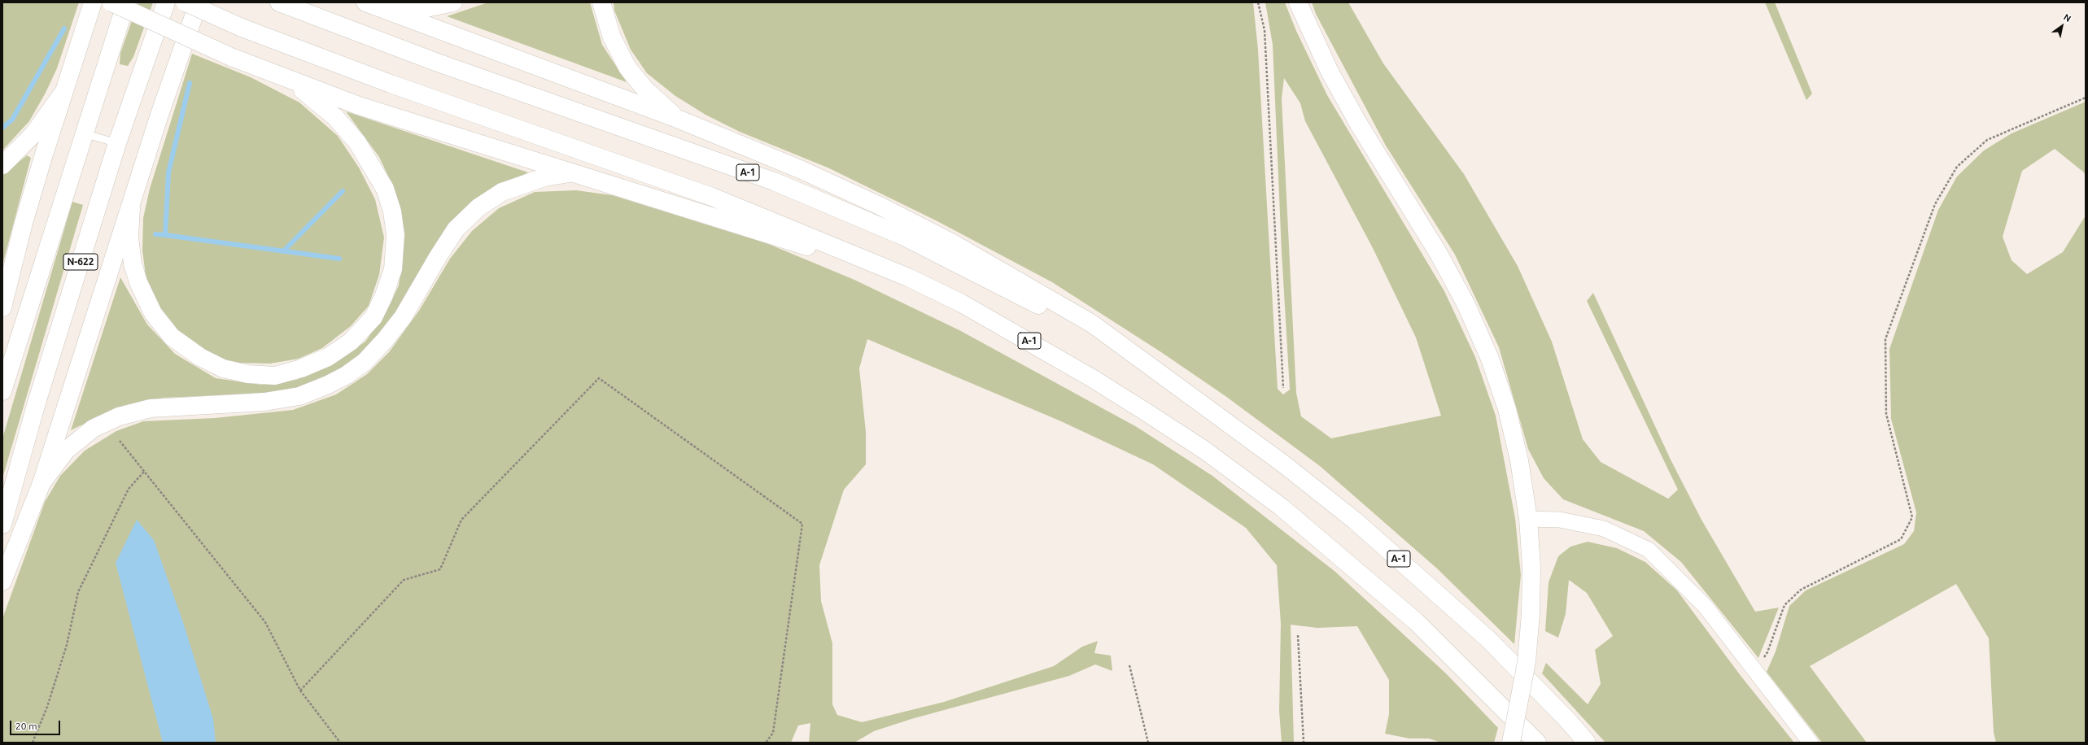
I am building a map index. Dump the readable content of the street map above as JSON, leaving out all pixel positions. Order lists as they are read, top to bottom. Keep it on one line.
{"streets":{"main road":["A-1","N-622"]},"scale_bar":"20 m","north":"top right"}
